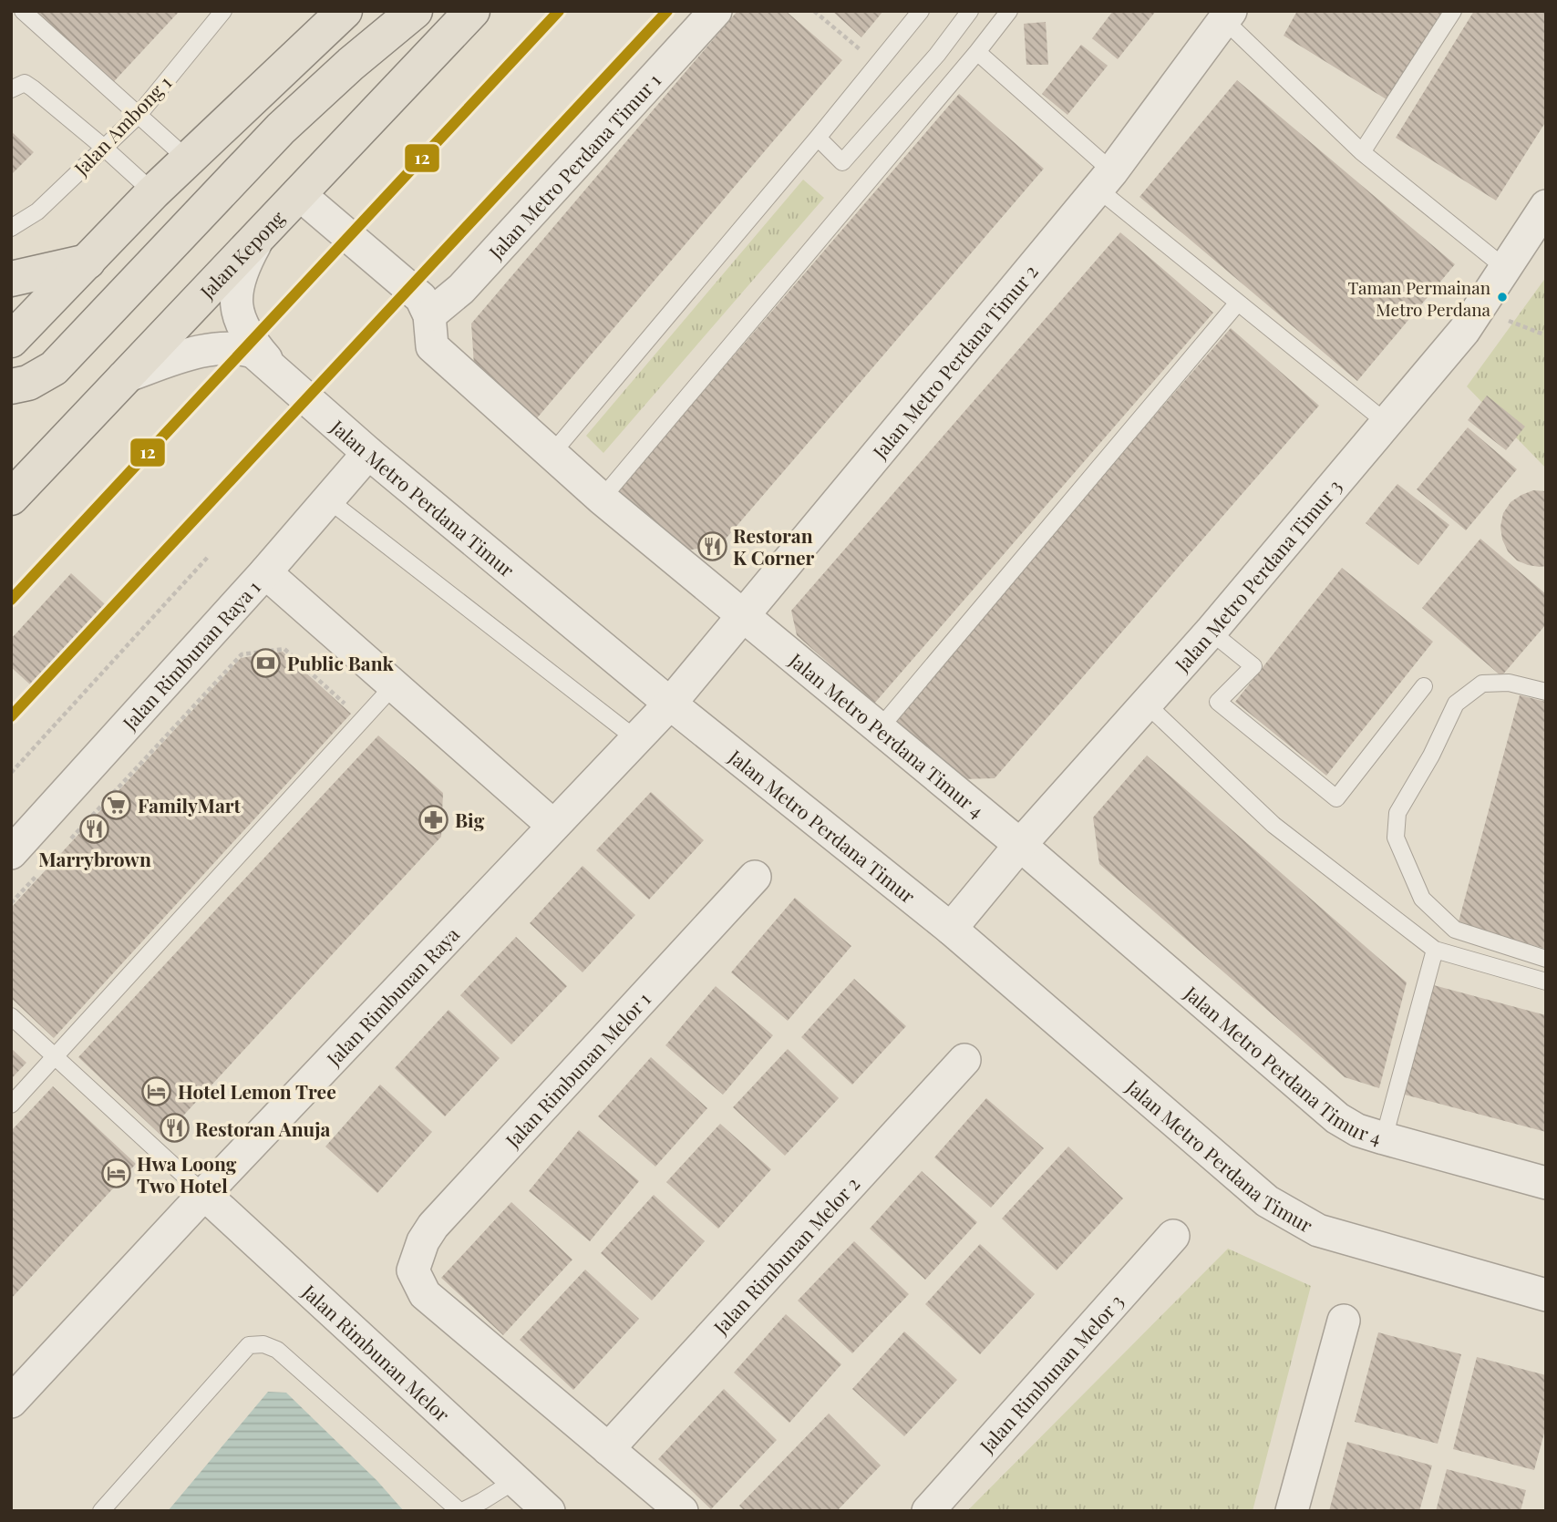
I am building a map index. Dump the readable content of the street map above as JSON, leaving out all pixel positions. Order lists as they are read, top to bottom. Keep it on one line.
{"streets":{"main road":["Jalan Kepong"],"street":["Jalan Metro Perdana Timur 1","Jalan Metro Perdana Timur 2","Jalan Metro Perdana Timur","Jalan Metro Perdana Timur 3","Jalan Rimbunan Raya 1","Jalan Metro Perdana Timur 4","Jalan Rimbunan Raya","Jalan Rimbunan Melor 1","Jalan Rimbunan Melor 2","Jalan Rimbunan Melor","Jalan Rimbunan Melor 3"],"lane":["Jalan Ambong 1"]},"crossings":[["Jalan Metro Perdana Timur 1","Jalan Metro Perdana Timur 4"],["Jalan Kepong","Jalan Metro Perdana Timur"],["Jalan Kepong","Jalan Metro Perdana Timur 4"],["Jalan Metro Perdana Timur 2","Jalan Metro Perdana Timur"],["Jalan Metro Perdana Timur 2","Jalan Metro Perdana Timur 4"],["Jalan Metro Perdana Timur 2","Jalan Rimbunan Raya"],["Jalan Metro Perdana Timur","Jalan Metro Perdana Timur 3"],["Jalan Metro Perdana Timur","Jalan Rimbunan Raya 1"],["Jalan Metro Perdana Timur","Jalan Rimbunan Raya"],["Jalan Metro Perdana Timur 3","Jalan Metro Perdana Timur 4"],["Jalan Rimbunan Raya","Jalan Rimbunan Melor"],["Jalan Rimbunan Melor 1","Jalan Rimbunan Melor 2"]],"places":{"other":["Taman Permainan Metro Perdana"],"restaurant":["Restoran K Corner","Marrybrown","Restoran Anuja"],"bank":["Public Bank"],"supermarket":["FamilyMart"],"pharmacy":["Big"],"hotel":["Hotel Lemon Tree","Hwa Loong Two Hotel"]},"lines":["transit line 12"]}
